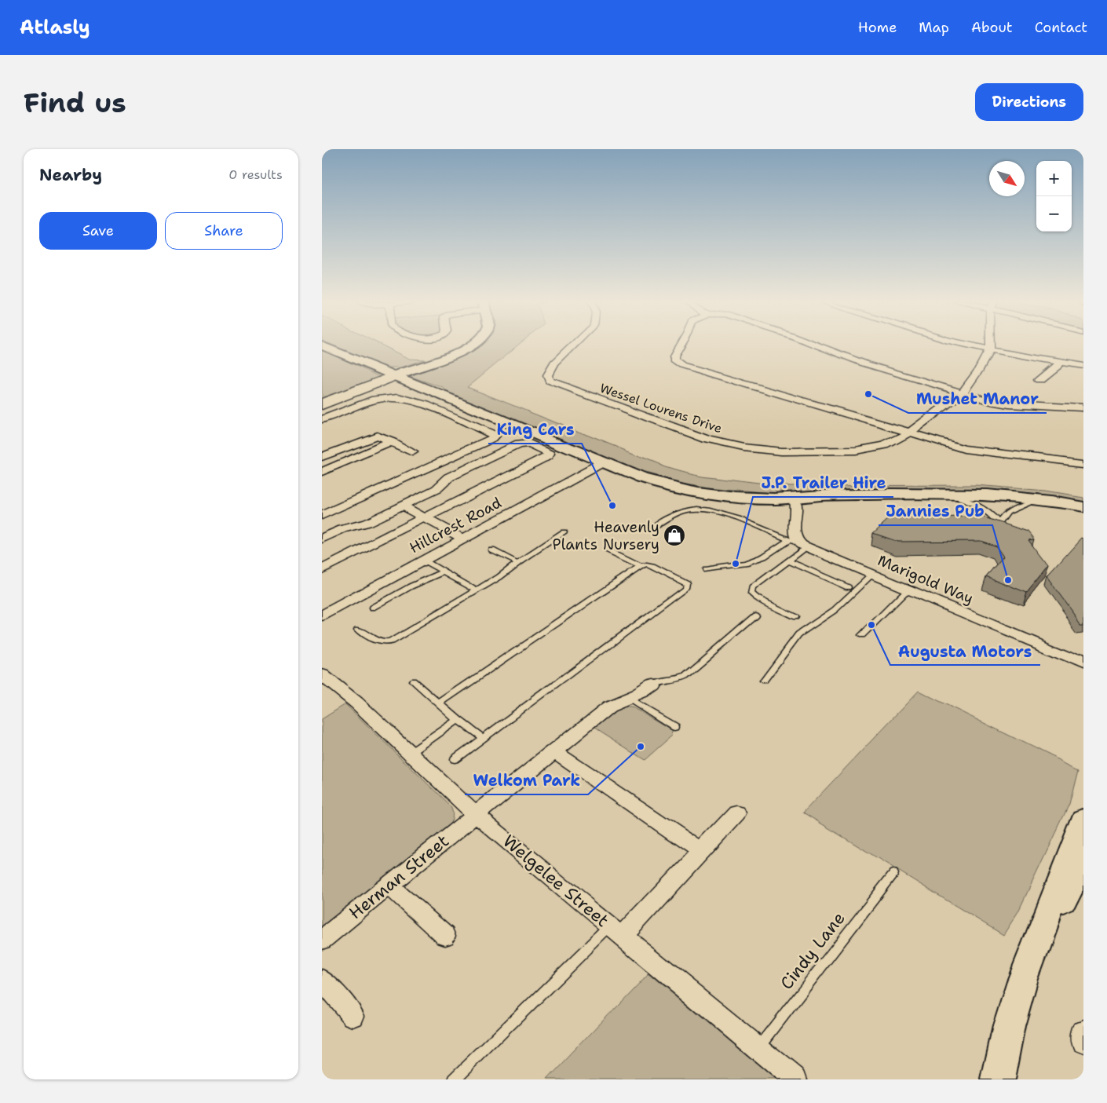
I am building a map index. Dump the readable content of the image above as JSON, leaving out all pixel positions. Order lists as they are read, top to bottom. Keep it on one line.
{"streets":{"street":["Wessel Lourens Drive","Hillcrest Road","Marigold Way","Herman Street","Welgelee Street"],"lane":["Cindy Lane"]},"crossings":[["Herman Street","Welgelee Street"],["Welgelee Street","Cindy Lane"]],"places":{"other":["Mushet Manor","King Cars","J.P. Trailer Hire","Jannies Pub","Augusta Motors","Welkom Park"],"shop":["Heavenly Plants Nursery"]},"north":"bottom right","page":{"header":"Atlasly","nav":["Home","Map","About","Contact"],"buttons":["Directions",["Save","Share"]],"title":"Find us","heading":["Nearby","0 results"],"map_buttons":["+","−"]}}
